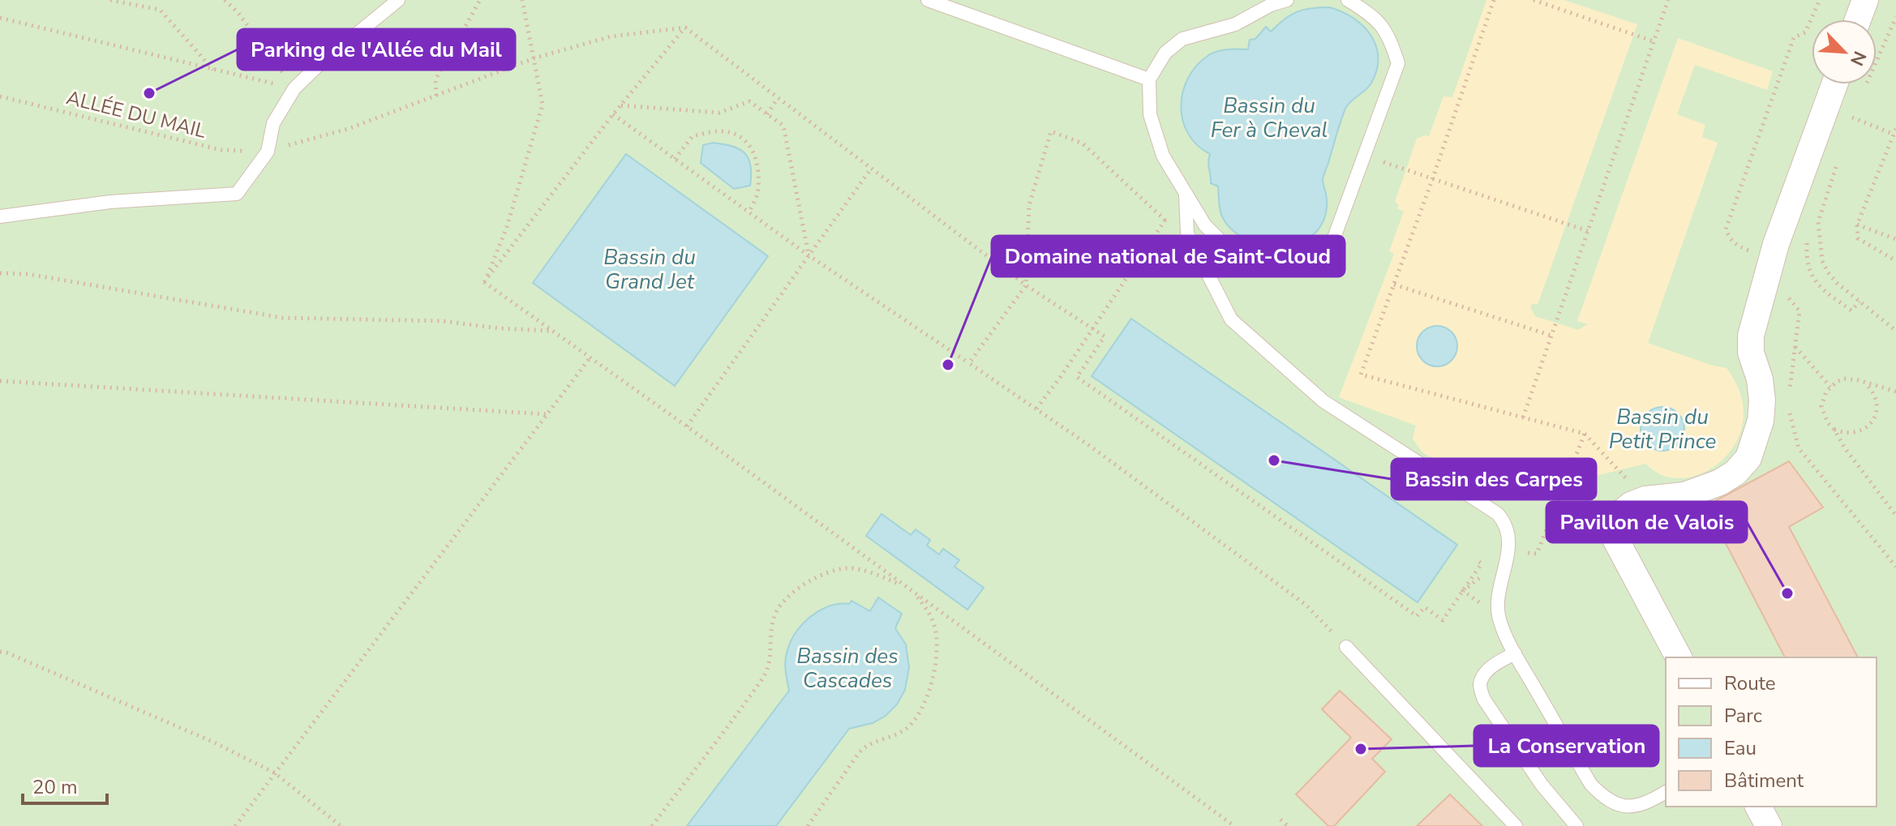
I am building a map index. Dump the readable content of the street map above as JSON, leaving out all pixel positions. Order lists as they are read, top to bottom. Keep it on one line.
{"streets":{"path":["ALLÉE DU MAIL"]},"water":["Bassin du Fer à Cheval","Bassin du Grand Jet","Bassin du Petit Prince","Bassin des Cascades"],"places":["Parking de l'Allée du Mail","Domaine national de Saint-Cloud","Bassin des Carpes","Pavillon de Valois","La Conservation"],"legend":["Route","Parc","Eau","Bâtiment"],"scale_bar":"20 m","north":"bottom right"}
